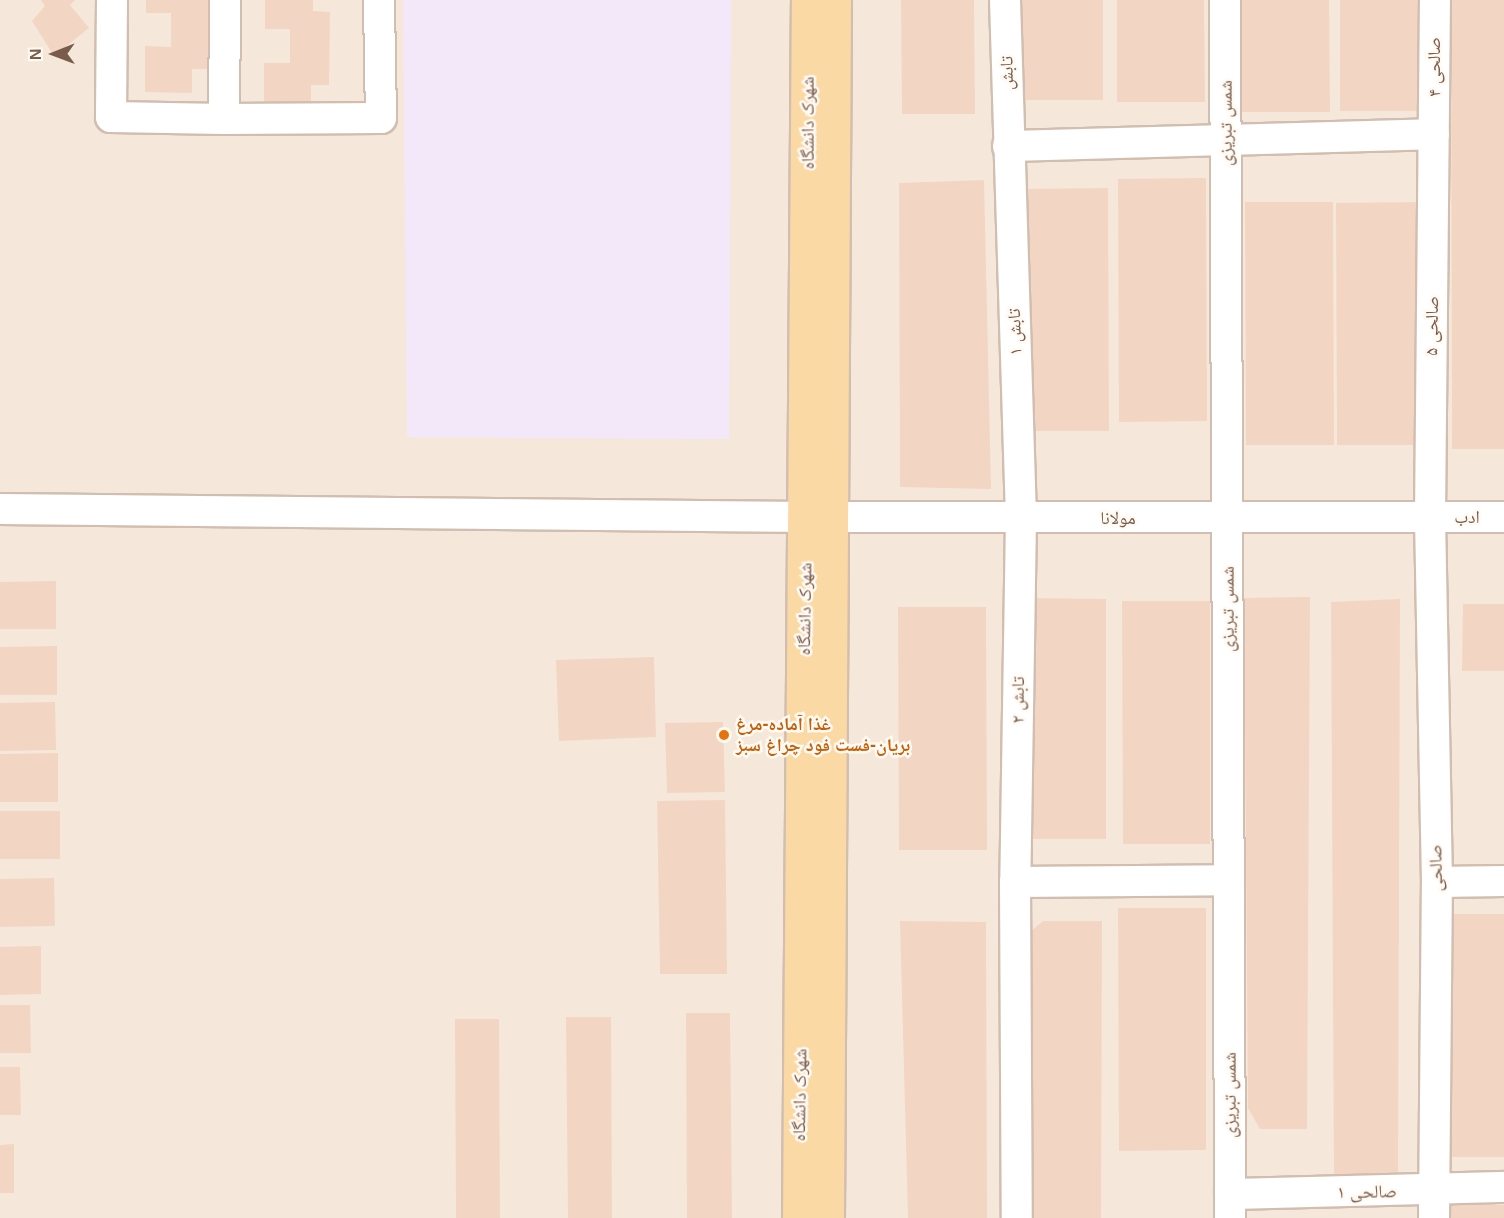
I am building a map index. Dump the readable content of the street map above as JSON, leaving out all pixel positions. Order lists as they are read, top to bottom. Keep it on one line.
{"streets":{"main road":["شهرک دانشگاه"],"street":["صالحی ۴","تابش","شمس تبریزی","صالحی ۵","تابش ۱","ادب","مولانا","تابش ۲","صالحی","صالحی ۱"]},"crossings":[["صالحی ۴","صالحی ۵"],["تابش","تابش ۱"],["شهرک دانشگاه","مولانا"],["شمس تبریزی","مولانا"],["شمس تبریزی","صالحی ۱"],["صالحی ۵","ادب"],["صالحی ۵","مولانا"],["صالحی ۵","صالحی"],["تابش ۱","مولانا"],["تابش ۱","تابش ۲"],["ادب","مولانا"],["ادب","صالحی"],["مولانا","تابش ۲"],["مولانا","صالحی"],["صالحی","صالحی ۱"]],"places":["غذا آماده-مرغ بریان-فست فود چراغ سبز"],"north":"left"}
